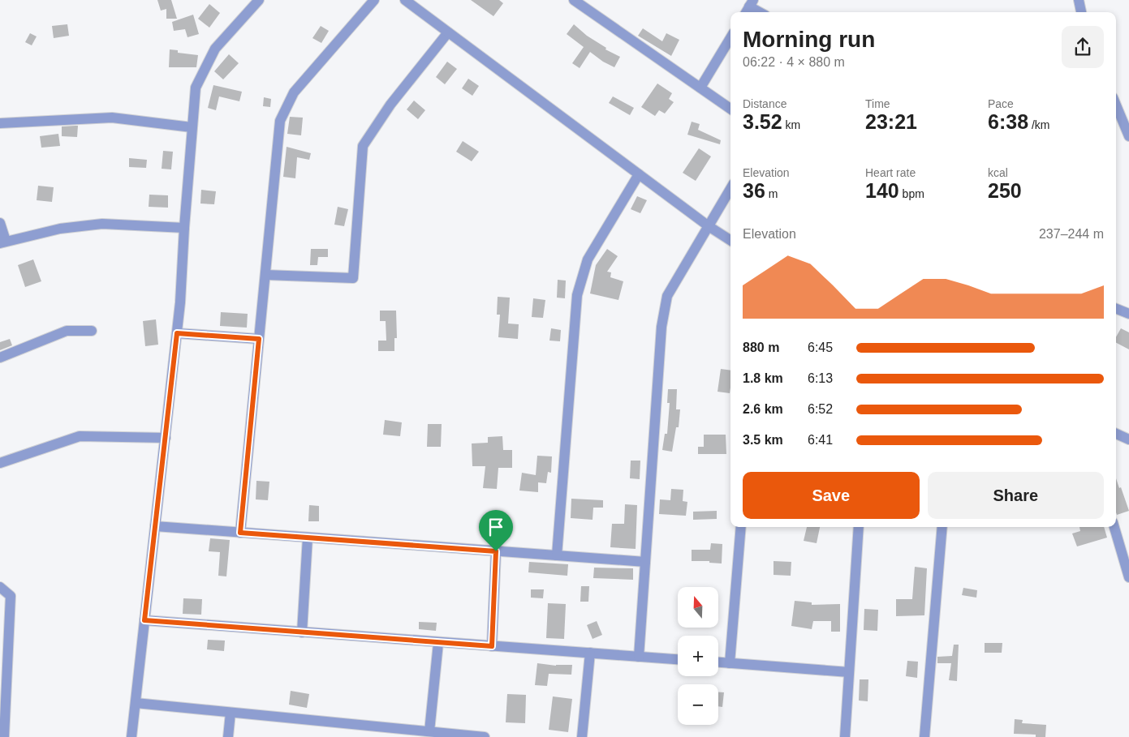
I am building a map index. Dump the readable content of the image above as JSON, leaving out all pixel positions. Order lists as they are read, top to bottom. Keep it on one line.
{"north":"top","page":{"heading":["Morning run","06:22 · 4 × 880 m"],"stats":[["Distance","3.52 km"],["Time","23:21"],["Pace","6:38 /km"],["Elevation","36 m"],["Heart rate","140 bpm"],["kcal","250"]],"chart":["Elevation","237–244 m"],"list":[{"name":"880 m","note":"6:45"},{"name":"1.8 km","note":"6:13"},{"name":"2.6 km","note":"6:52"},{"name":"3.5 km","note":"6:41"}],"buttons":["Save","Share"],"map_buttons":["+","−"]}}
